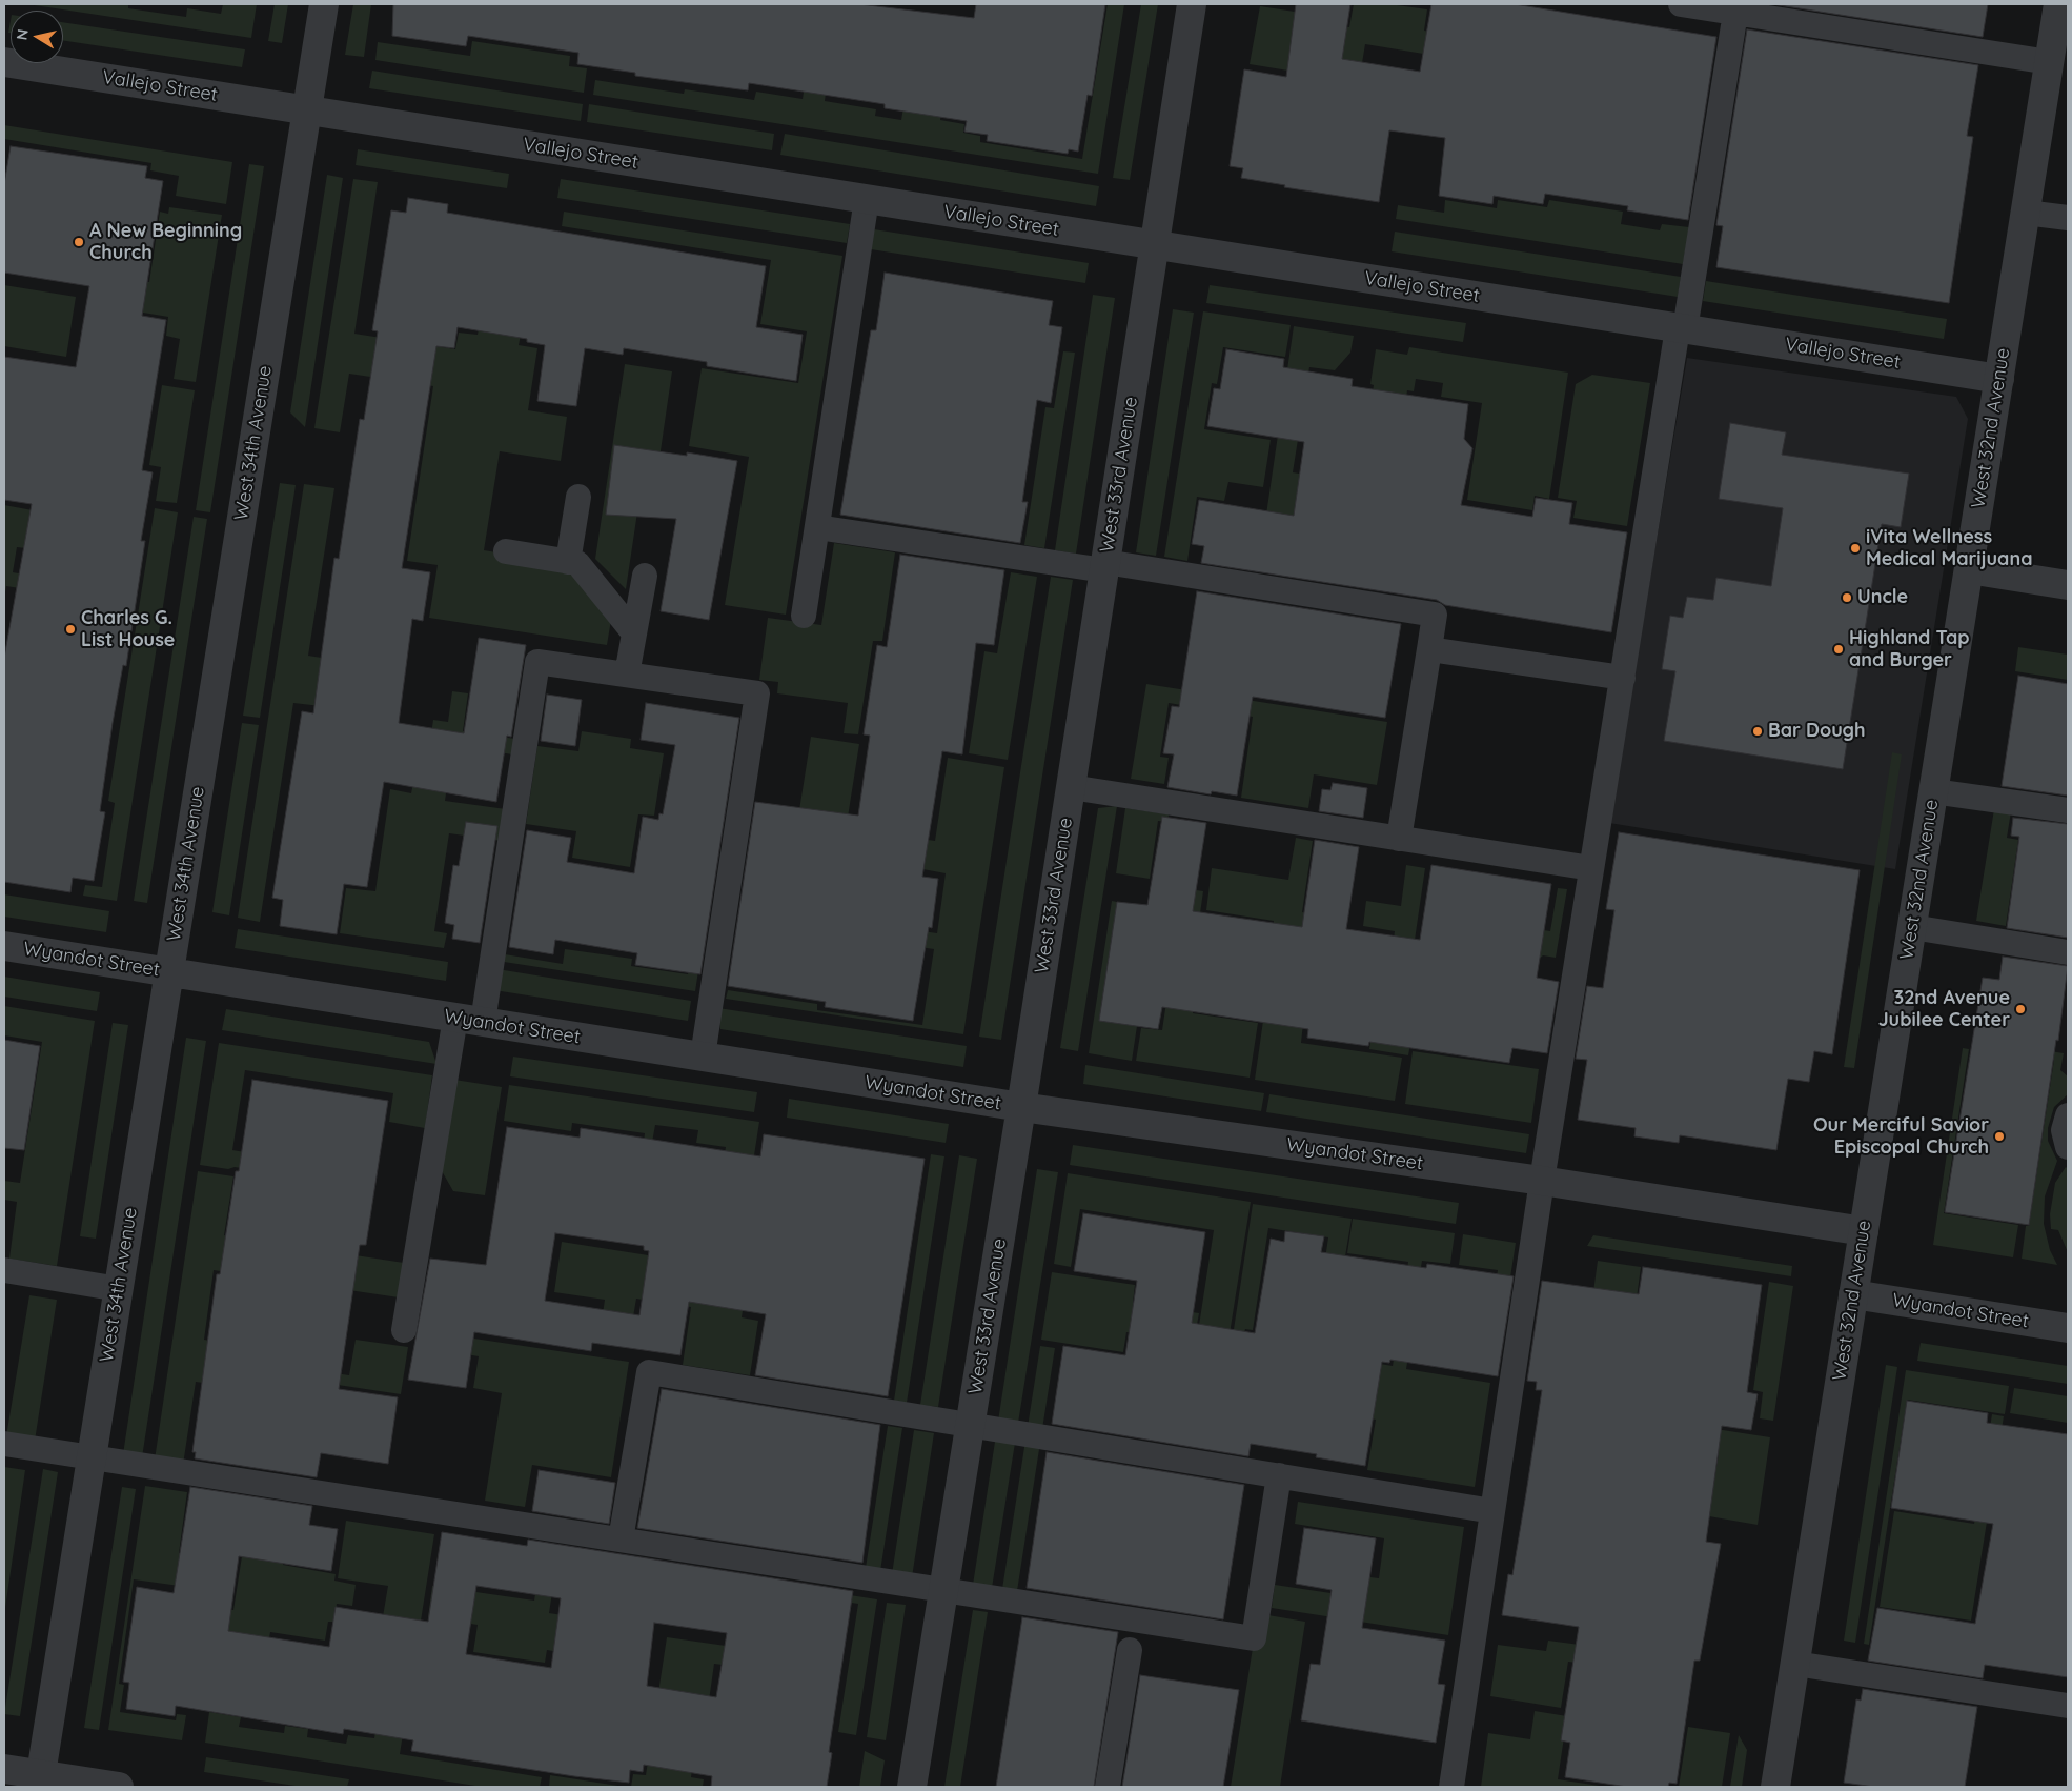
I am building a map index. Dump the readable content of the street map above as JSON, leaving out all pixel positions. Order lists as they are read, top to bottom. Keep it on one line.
{"streets":{"street":["Vallejo Street","West 32nd Avenue","West 34th Avenue","West 33rd Avenue","Wyandot Street"]},"crossings":[["Vallejo Street","West 32nd Avenue"],["Vallejo Street","West 34th Avenue"],["Vallejo Street","West 33rd Avenue"],["West 32nd Avenue","Wyandot Street"],["West 34th Avenue","Wyandot Street"],["West 33rd Avenue","Wyandot Street"]],"places":["A New Beginning Church","iVita Wellness Medical Marijuana","Uncle","Charles G. List House","Highland Tap and Burger","Bar Dough","32nd Avenue Jubilee Center","Our Merciful Savior Episcopal Church"],"north":"left"}
